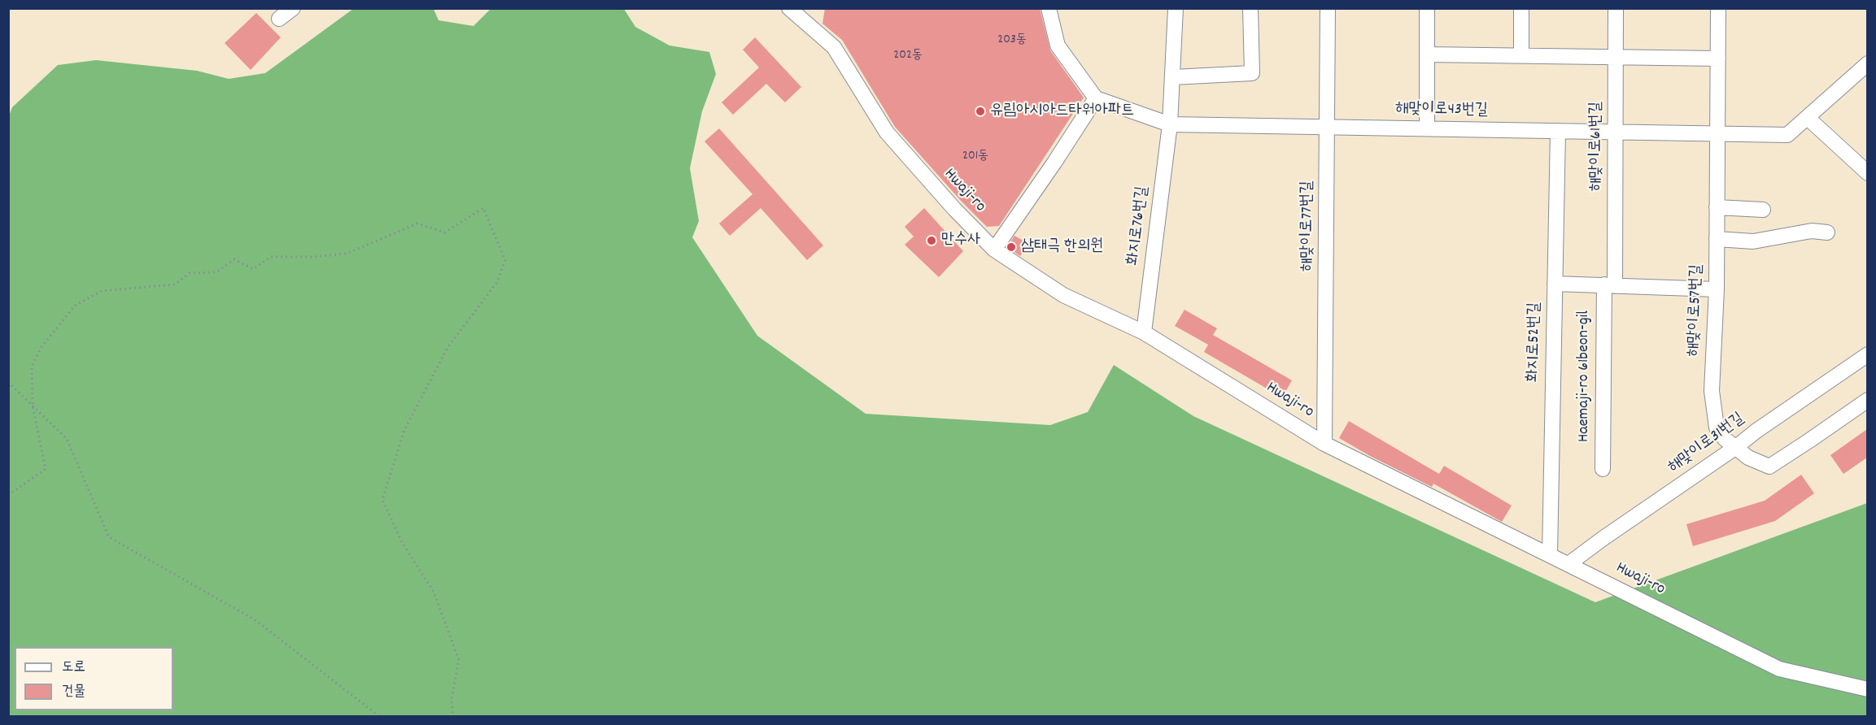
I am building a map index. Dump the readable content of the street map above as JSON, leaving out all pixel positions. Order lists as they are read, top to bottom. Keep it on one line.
{"streets":{"street":["해맞이로43번길","해맞이로61번길","Hwaji-ro","화지로76번길","해맞이로77번길","해맞이로57번길","화지로52번길","Haemaji-ro 61beon-gil","해맞이로31번길"]},"crossings":[["해맞이로43번길","해맞이로61번길"],["해맞이로43번길","화지로76번길"],["해맞이로43번길","해맞이로77번길"],["해맞이로43번길","해맞이로57번길"],["해맞이로43번길","화지로52번길"],["해맞이로61번길","Haemaji-ro 61beon-gil"],["Hwaji-ro","화지로76번길"],["Hwaji-ro","해맞이로77번길"],["Hwaji-ro","화지로52번길"],["Hwaji-ro","해맞이로31번길"],["해맞이로57번길","해맞이로31번길"]],"places":["유림아시아드타워아파트","만수사","삼태극 한의원"],"house_numbers":["203동","202동","201동"],"legend":["도로","건물"]}
